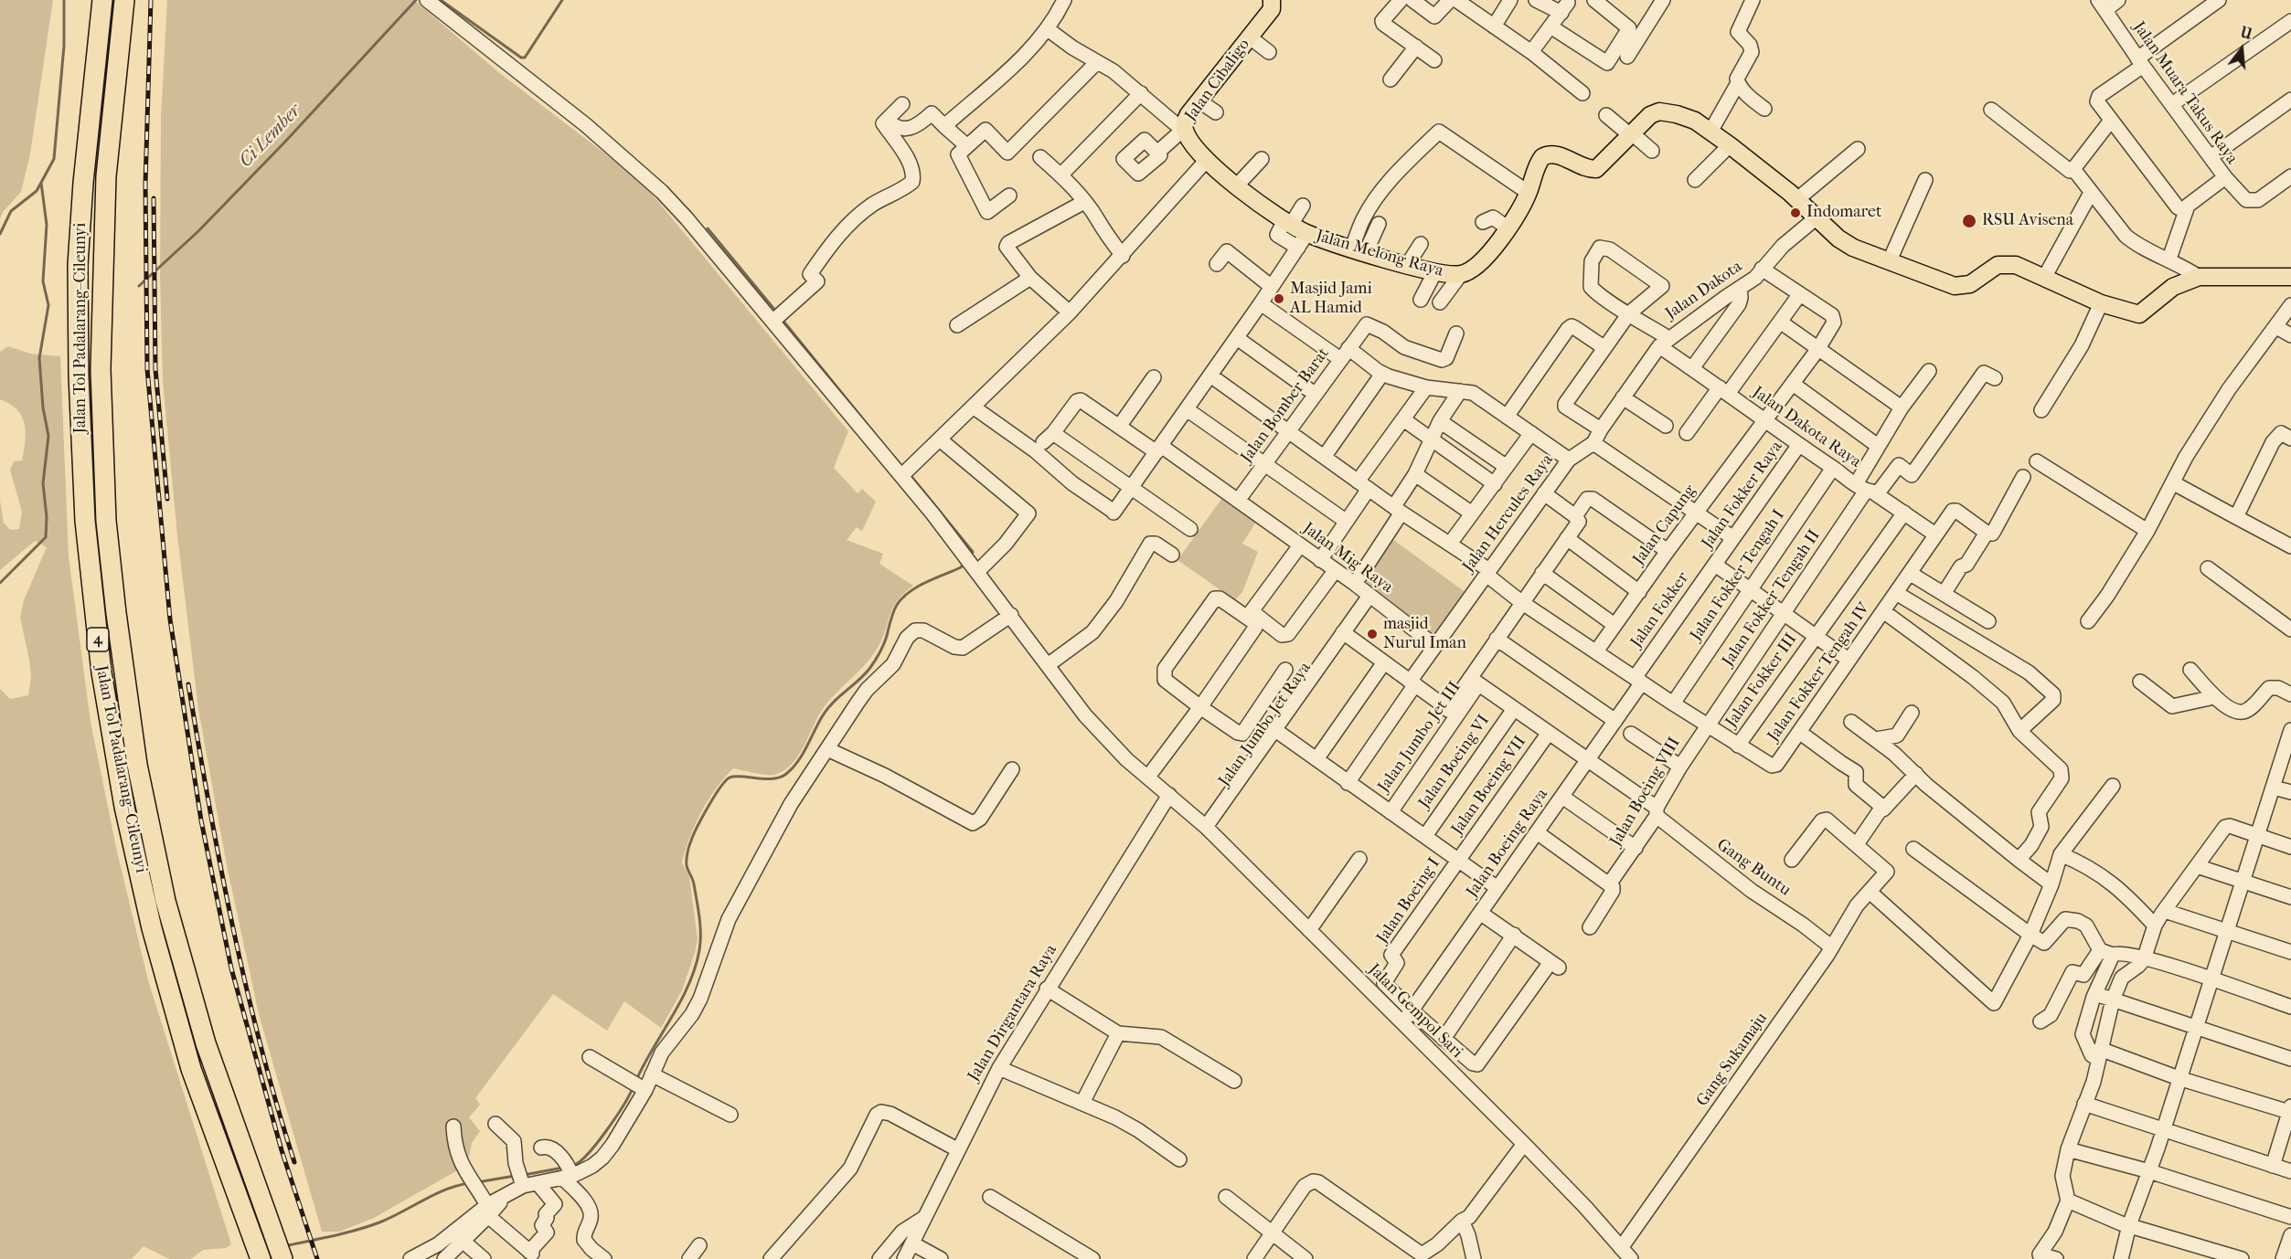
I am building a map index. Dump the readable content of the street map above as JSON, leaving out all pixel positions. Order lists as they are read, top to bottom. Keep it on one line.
{"streets":{"highway":["Jalan Tol Padalarang–Cileunyi","4"],"main road":["Jalan Cibaligo","Jalan Melong Raya"],"street":["Jalan Muara Takus Raya","Jalan Dakota","Jalan Bomber Barat","Jalan Dakota Raya","Jalan Fokker Raya","Jalan Hercules Raya","Jalan Capung","Jalan Mig Raya","Jalan Fokker Tengah I","Jalan Fokker Tengah II","Jalan Fokker","Jalan Fokker Tengah IV","Jalan Fokker III","Jalan Jumbo Jet Raya","Jalan Jumbo Jet III","Jalan Boeing VI","Jalan Boeing VII","Jalan Boeing VIII","Jalan Boeing Raya","Gang Buntu","Jalan Boeing I","Jalan Gempol Sari","Jalan Dirgantara Raya","Gang Sukamaju"]},"crossings":[["Jalan Cibaligo","Jalan Melong Raya"],["Jalan Melong Raya","Jalan Dakota"],["Jalan Dakota","Jalan Dakota Raya"],["Jalan Dakota","Jalan Hercules Raya"],["Jalan Bomber Barat","Jalan Hercules Raya"],["Jalan Bomber Barat","Jalan Mig Raya"],["Jalan Bomber Barat","Jalan Fokker Tengah IV"],["Jalan Dakota Raya","Jalan Fokker Raya"],["Jalan Dakota Raya","Jalan Hercules Raya"],["Jalan Dakota Raya","Jalan Capung"],["Jalan Dakota Raya","Jalan Fokker Tengah I"],["Jalan Dakota Raya","Jalan Fokker Tengah II"],["Jalan Dakota Raya","Jalan Fokker Tengah IV"],["Jalan Dakota Raya","Jalan Fokker III"],["Jalan Fokker Raya","Jalan Fokker"],["Jalan Hercules Raya","Jalan Mig Raya"],["Jalan Hercules Raya","Jalan Fokker Tengah IV"],["Jalan Capung","Jalan Fokker Tengah IV"],["Jalan Capung","Jalan Jumbo Jet III"],["Jalan Mig Raya","Jalan Jumbo Jet Raya"],["Jalan Fokker Tengah I","Jalan Fokker Tengah IV"],["Jalan Fokker Tengah II","Jalan Fokker Tengah IV"],["Jalan Fokker Tengah II","Jalan Boeing VIII"],["Jalan Fokker","Jalan Fokker Tengah IV"],["Jalan Fokker","Jalan Boeing Raya"],["Jalan Fokker Tengah IV","Jalan Fokker III"],["Jalan Fokker Tengah IV","Jalan Jumbo Jet III"],["Jalan Fokker Tengah IV","Jalan Boeing VIII"],["Jalan Fokker Tengah IV","Jalan Boeing Raya"],["Jalan Jumbo Jet Raya","Jalan Gempol Sari"],["Jalan Jumbo Jet III","Gang Buntu"],["Jalan Boeing VI","Gang Buntu"],["Jalan Boeing VII","Gang Buntu"],["Jalan Boeing VII","Jalan Boeing I"],["Jalan Boeing VIII","Gang Buntu"],["Jalan Boeing Raya","Gang Buntu"],["Jalan Boeing Raya","Jalan Boeing I"],["Jalan Boeing Raya","Jalan Gempol Sari"],["Gang Buntu","Gang Sukamaju"],["Jalan Boeing I","Jalan Gempol Sari"],["Jalan Gempol Sari","Jalan Dirgantara Raya"],["Jalan Gempol Sari","Gang Sukamaju"]],"water":["Ci Lember"],"places":["Indomaret","RSU Avisena","Masjid Jami AL Hamid","masjid Nurul Iman"],"north":"top"}
